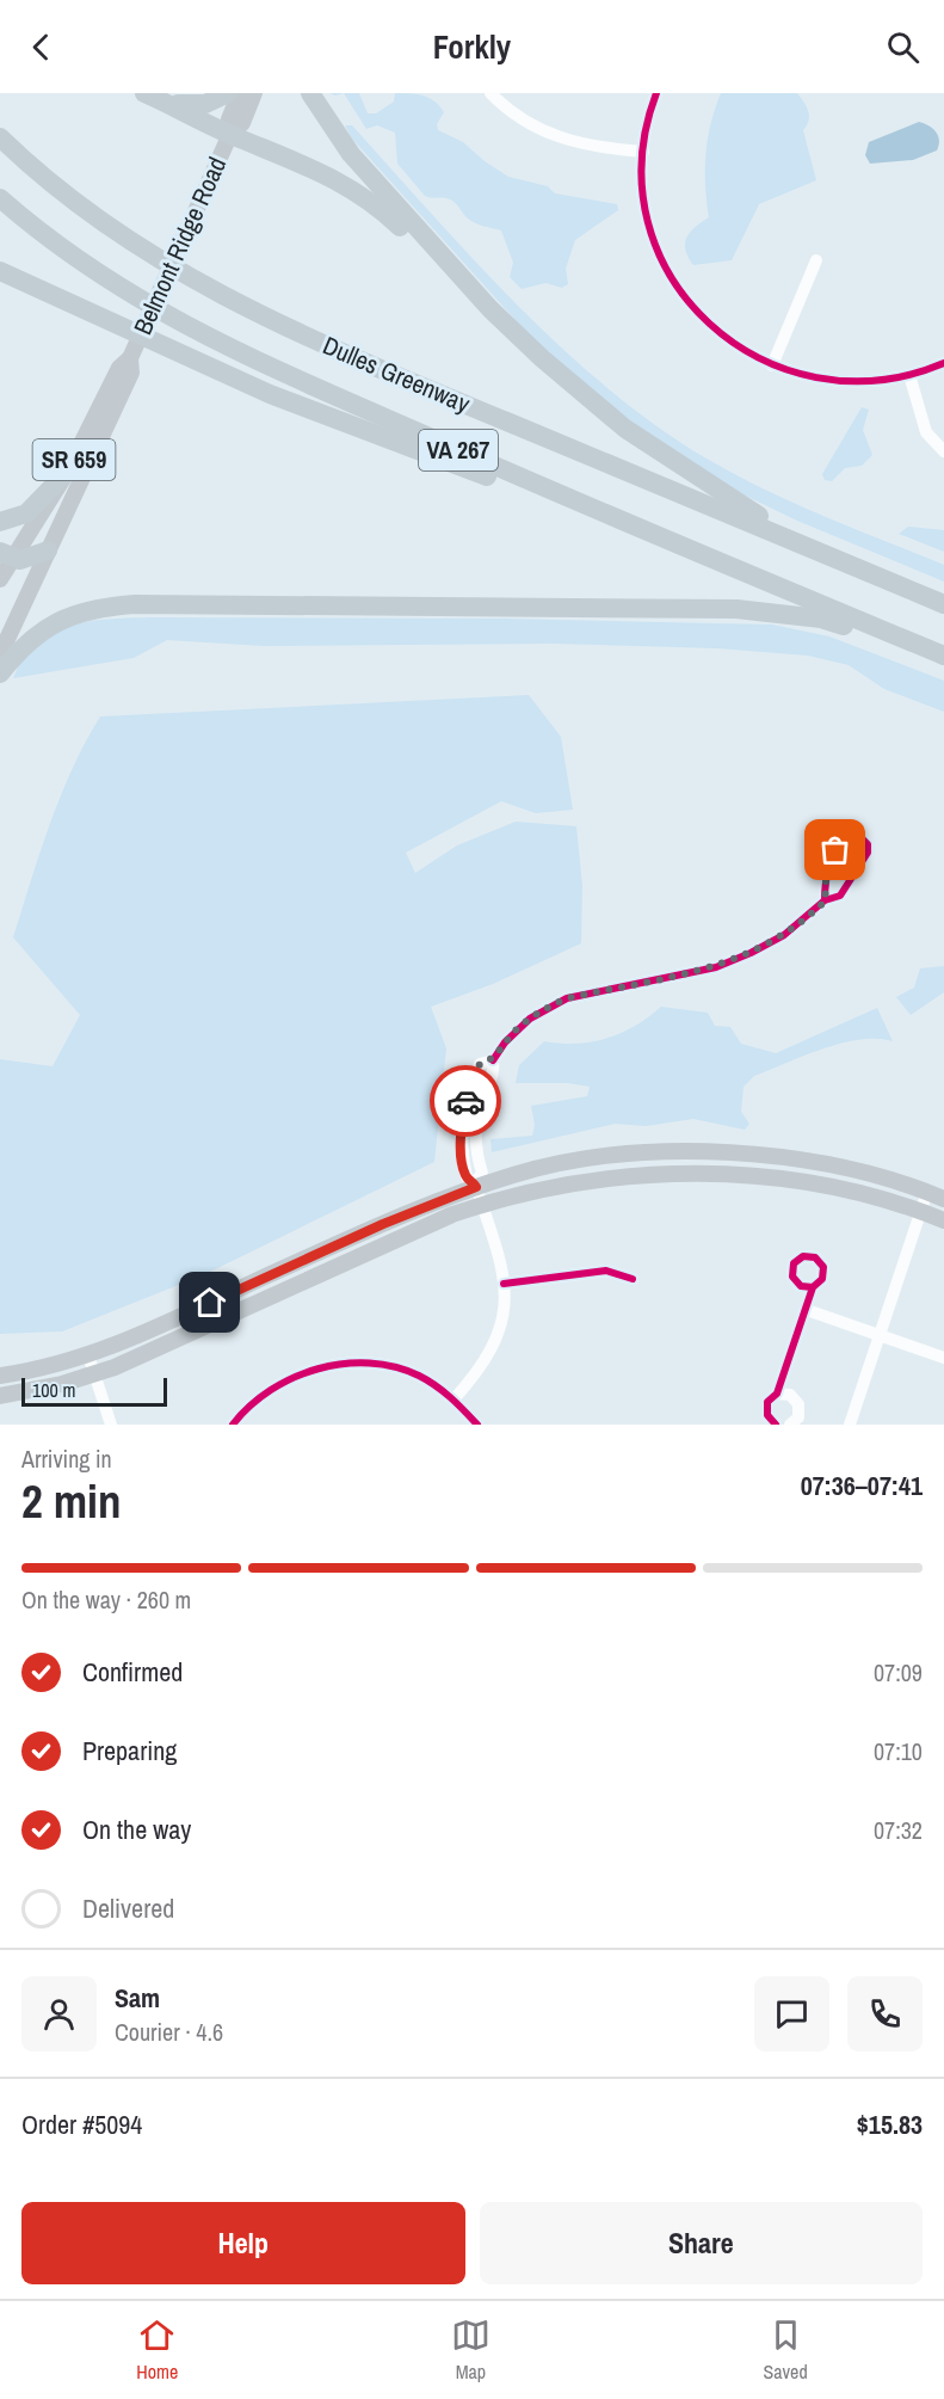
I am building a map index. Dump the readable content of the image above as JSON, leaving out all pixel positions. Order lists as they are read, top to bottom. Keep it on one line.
{"streets":{"highway":["Dulles Greenway","VA 267"],"main road":["Belmont Ridge Road","SR 659"]},"scale_bar":"100 m","page":{"header":"Forkly","scale":"100 m","heading":["2 min","Arriving in","07:36–07:41"],"panel":["Sam","Courier · 4.6","Order #5094","$15.83"],"bar":"On the way · 260 m","list":[["Confirmed","07:09"],["Preparing","07:10"],["On the way","07:32"],"Delivered"],"buttons":["Help","Share"],"tabs":["Home","Map","Saved"]}}
